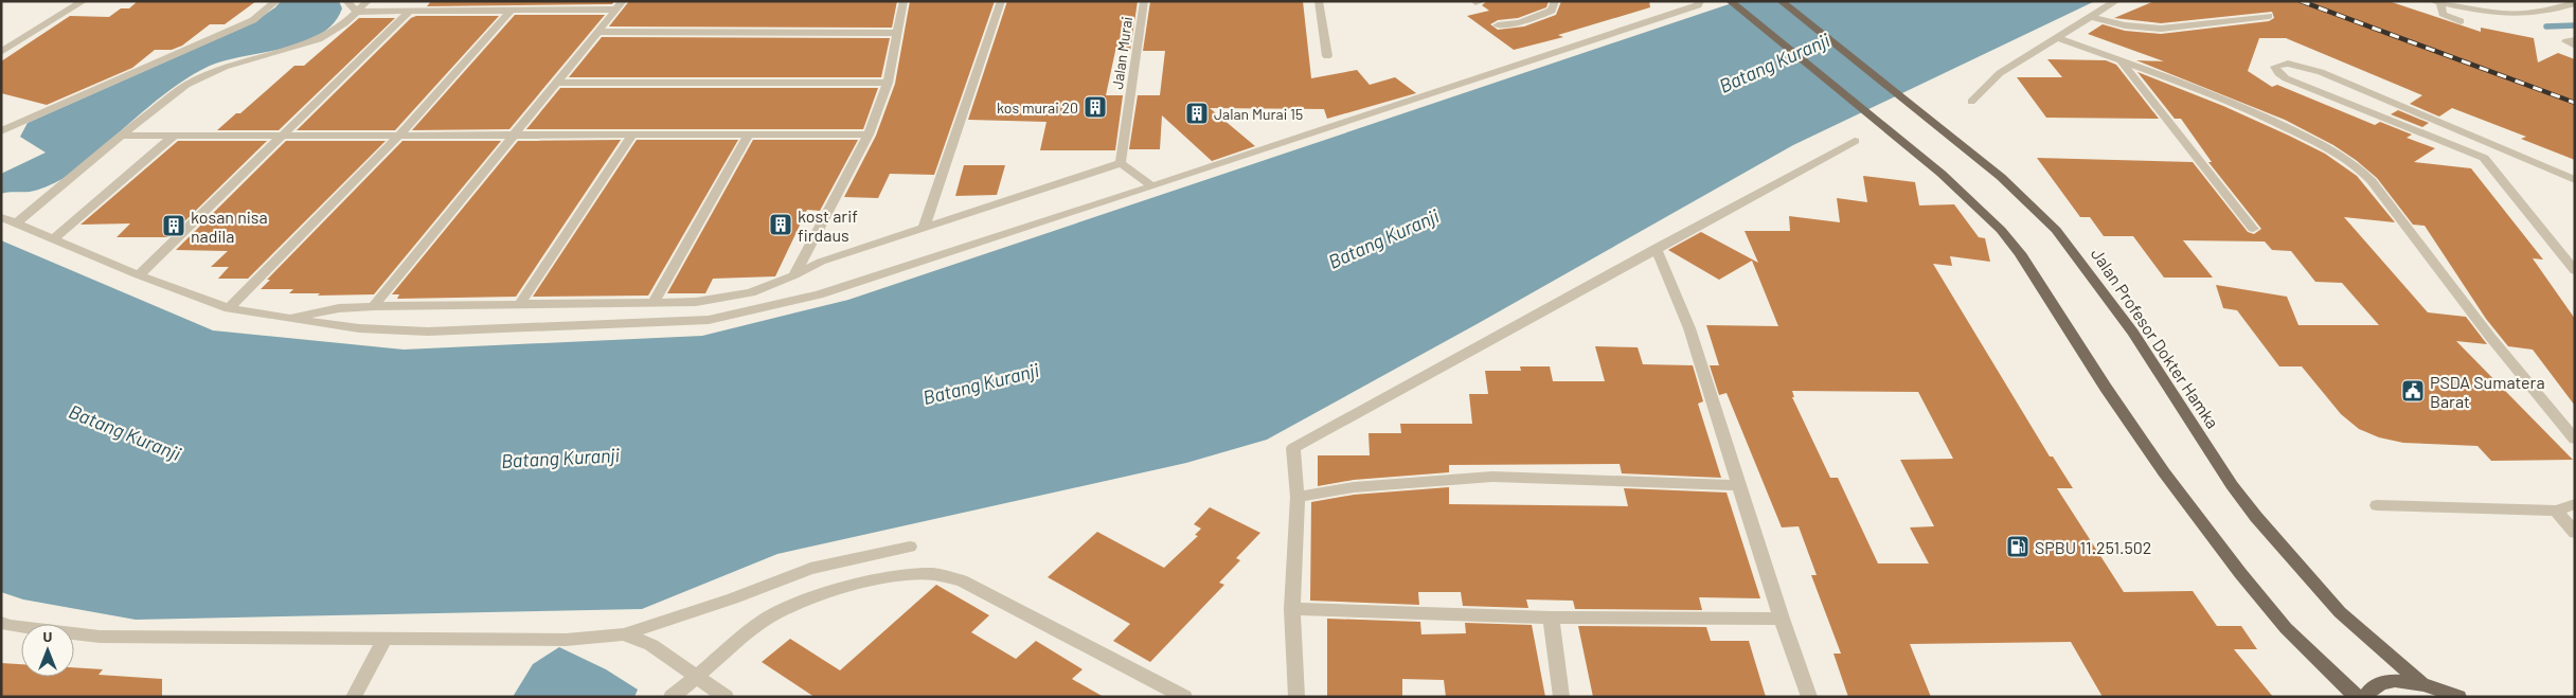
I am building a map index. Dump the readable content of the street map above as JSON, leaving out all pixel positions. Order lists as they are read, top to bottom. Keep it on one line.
{"streets":{"main road":["Jalan Profesor Dokter Hamka"],"street":["Jalan Murai"]},"water":["Batang Kuranji"],"places":{"building":["kos murai 20","Jalan Murai 15","kost arif firdaus","kosan nisa nadila"],"public building":["PSDA Sumatera Barat"],"fuel station":["SPBU 11.251.502"]},"north":"top"}
